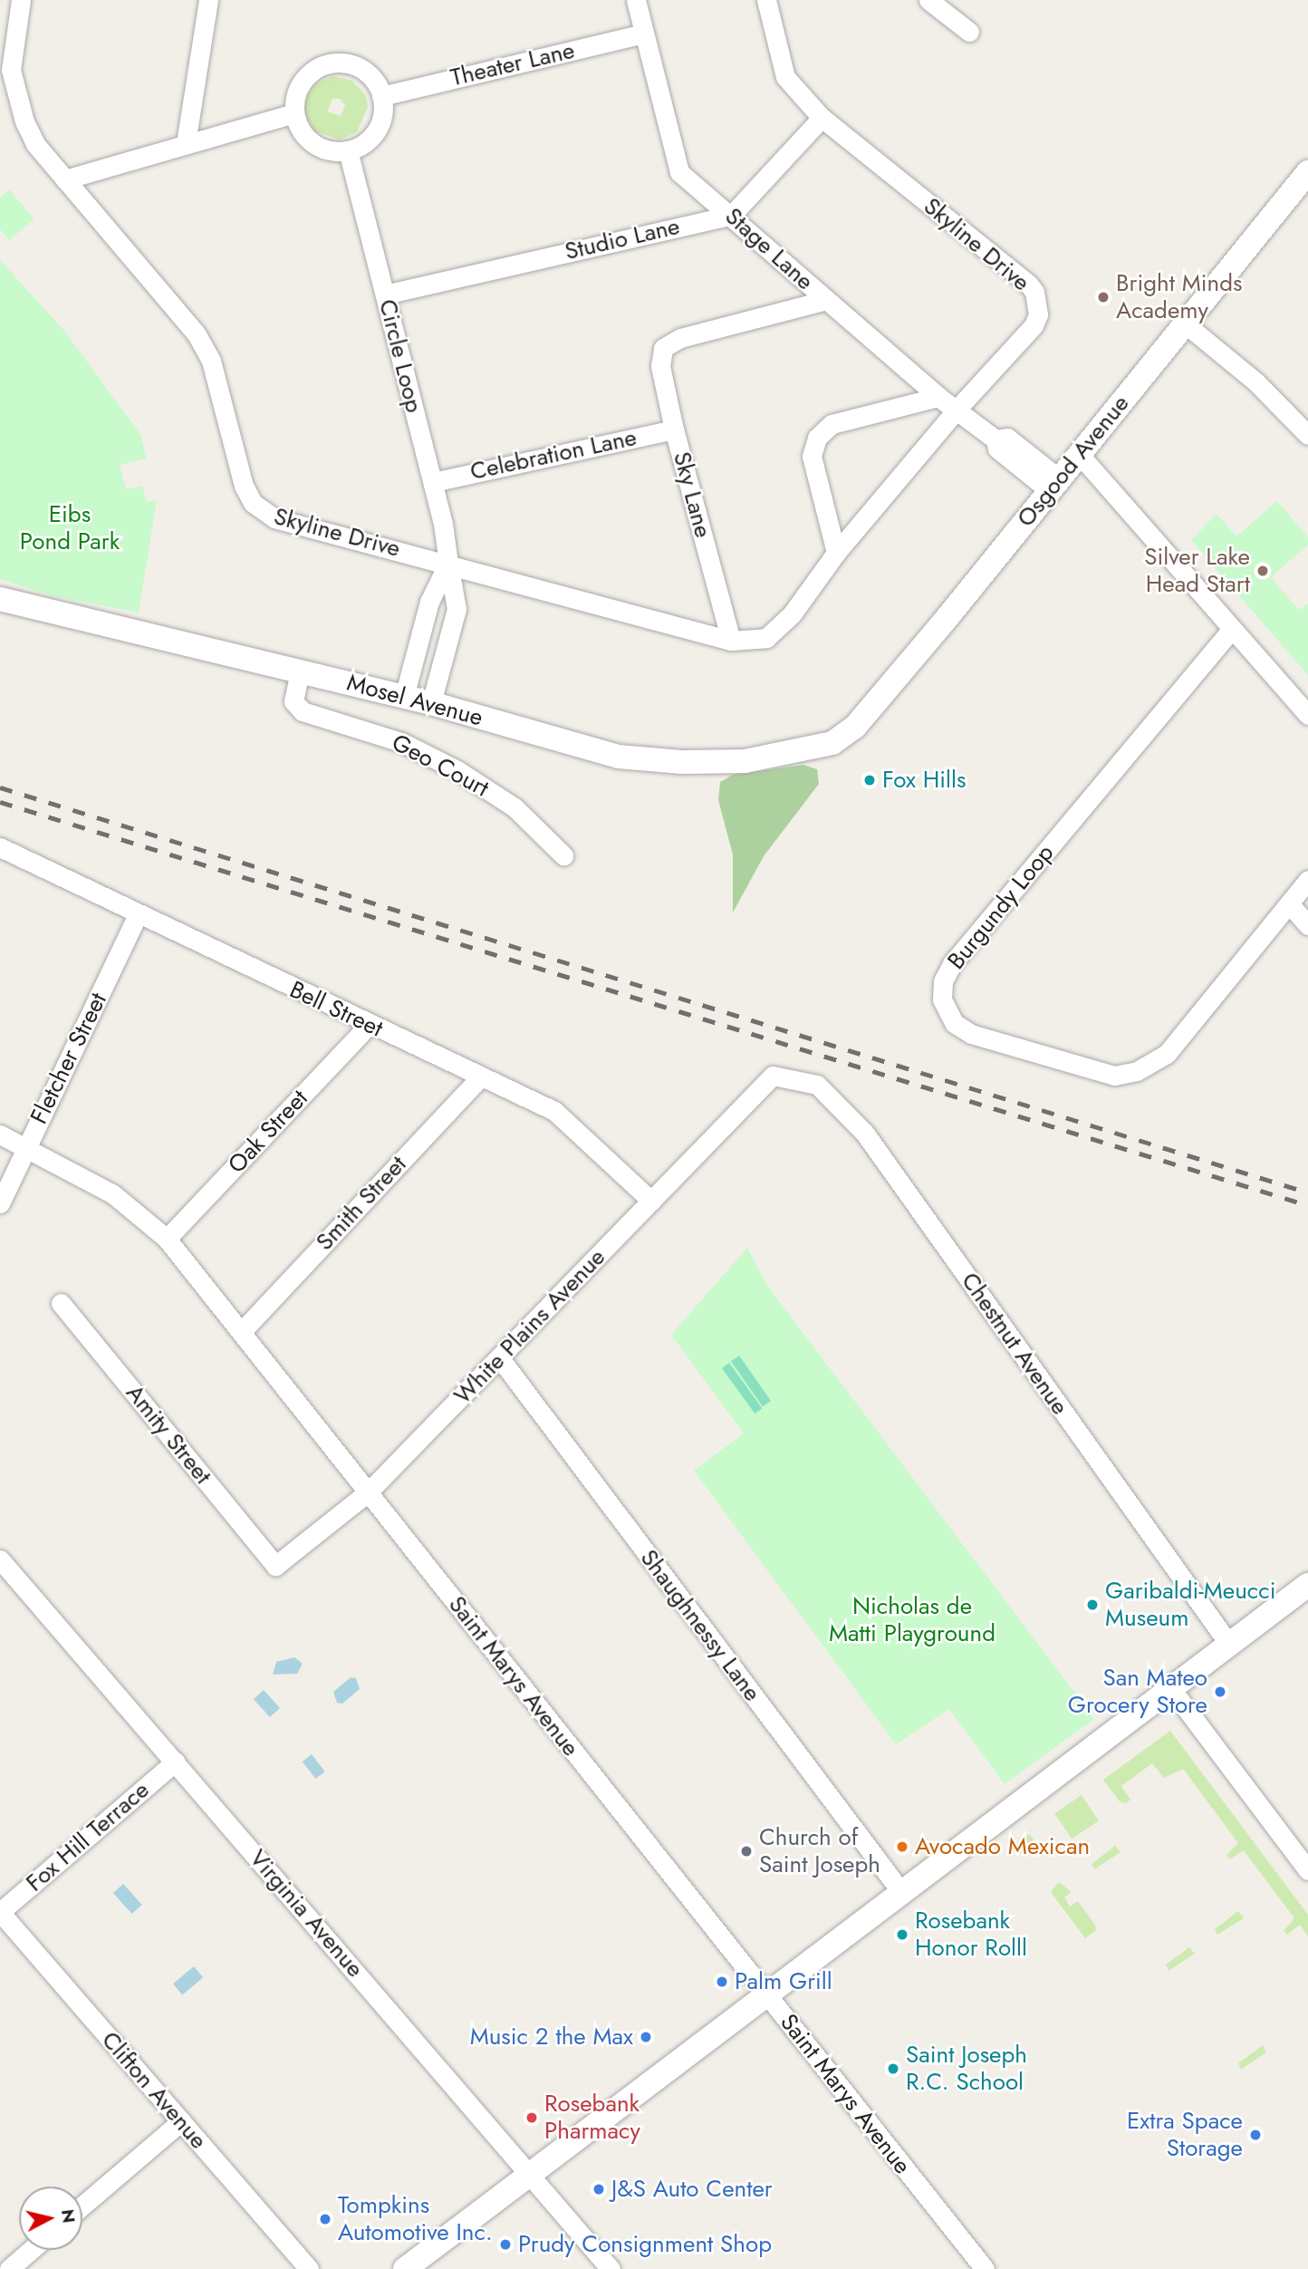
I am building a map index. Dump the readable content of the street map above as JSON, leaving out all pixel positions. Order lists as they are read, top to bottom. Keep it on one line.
{"streets":{"street":["Theater Lane","Studio Lane","Skyline Drive","Stage Lane","Circle Loop","Celebration Lane","Osgood Avenue","Sky Lane","Mosel Avenue","Geo Court","Burgundy Loop","Bell Street","Fletcher Street","Oak Street","Smith Street","White Plains Avenue","Chestnut Avenue","Amity Street","Shaughnessy Lane","Saint Marys Avenue","Fox Hill Terrace","Virginia Avenue","Clifton Avenue"]},"crossings":[["Theater Lane","Stage Lane"],["Theater Lane","Circle Loop"],["Studio Lane","Stage Lane"],["Studio Lane","Circle Loop"],["Skyline Drive","Stage Lane"],["Skyline Drive","Circle Loop"],["Skyline Drive","Sky Lane"],["Stage Lane","Osgood Avenue"],["Stage Lane","Sky Lane"],["Circle Loop","Celebration Lane"],["Circle Loop","Mosel Avenue"],["Celebration Lane","Sky Lane"],["Osgood Avenue","Mosel Avenue"],["Mosel Avenue","Geo Court"],["Bell Street","Fletcher Street"],["Bell Street","Oak Street"],["Bell Street","Smith Street"],["Bell Street","White Plains Avenue"],["Fletcher Street","Saint Marys Avenue"],["Oak Street","Saint Marys Avenue"],["Smith Street","Saint Marys Avenue"],["White Plains Avenue","Chestnut Avenue"],["White Plains Avenue","Amity Street"],["White Plains Avenue","Shaughnessy Lane"],["White Plains Avenue","Saint Marys Avenue"],["Fox Hill Terrace","Virginia Avenue"],["Fox Hill Terrace","Clifton Avenue"]],"parks":["Eibs Pond Park","Nicholas de Matti Playground"],"places":["Bright Minds Academy","Silver Lake Head Start","Fox Hills","Garibaldi-Meucci Museum","San Mateo Grocery Store","Avocado Mexican","Church of Saint Joseph","Rosebank Honor Rolll","Palm Grill","Music 2 the Max","Saint Joseph R.C. School","Rosebank Pharmacy","Extra Space Storage","J&S Auto Center","Tompkins Automotive Inc.","Prudy Consignment Shop"],"north":"right"}
